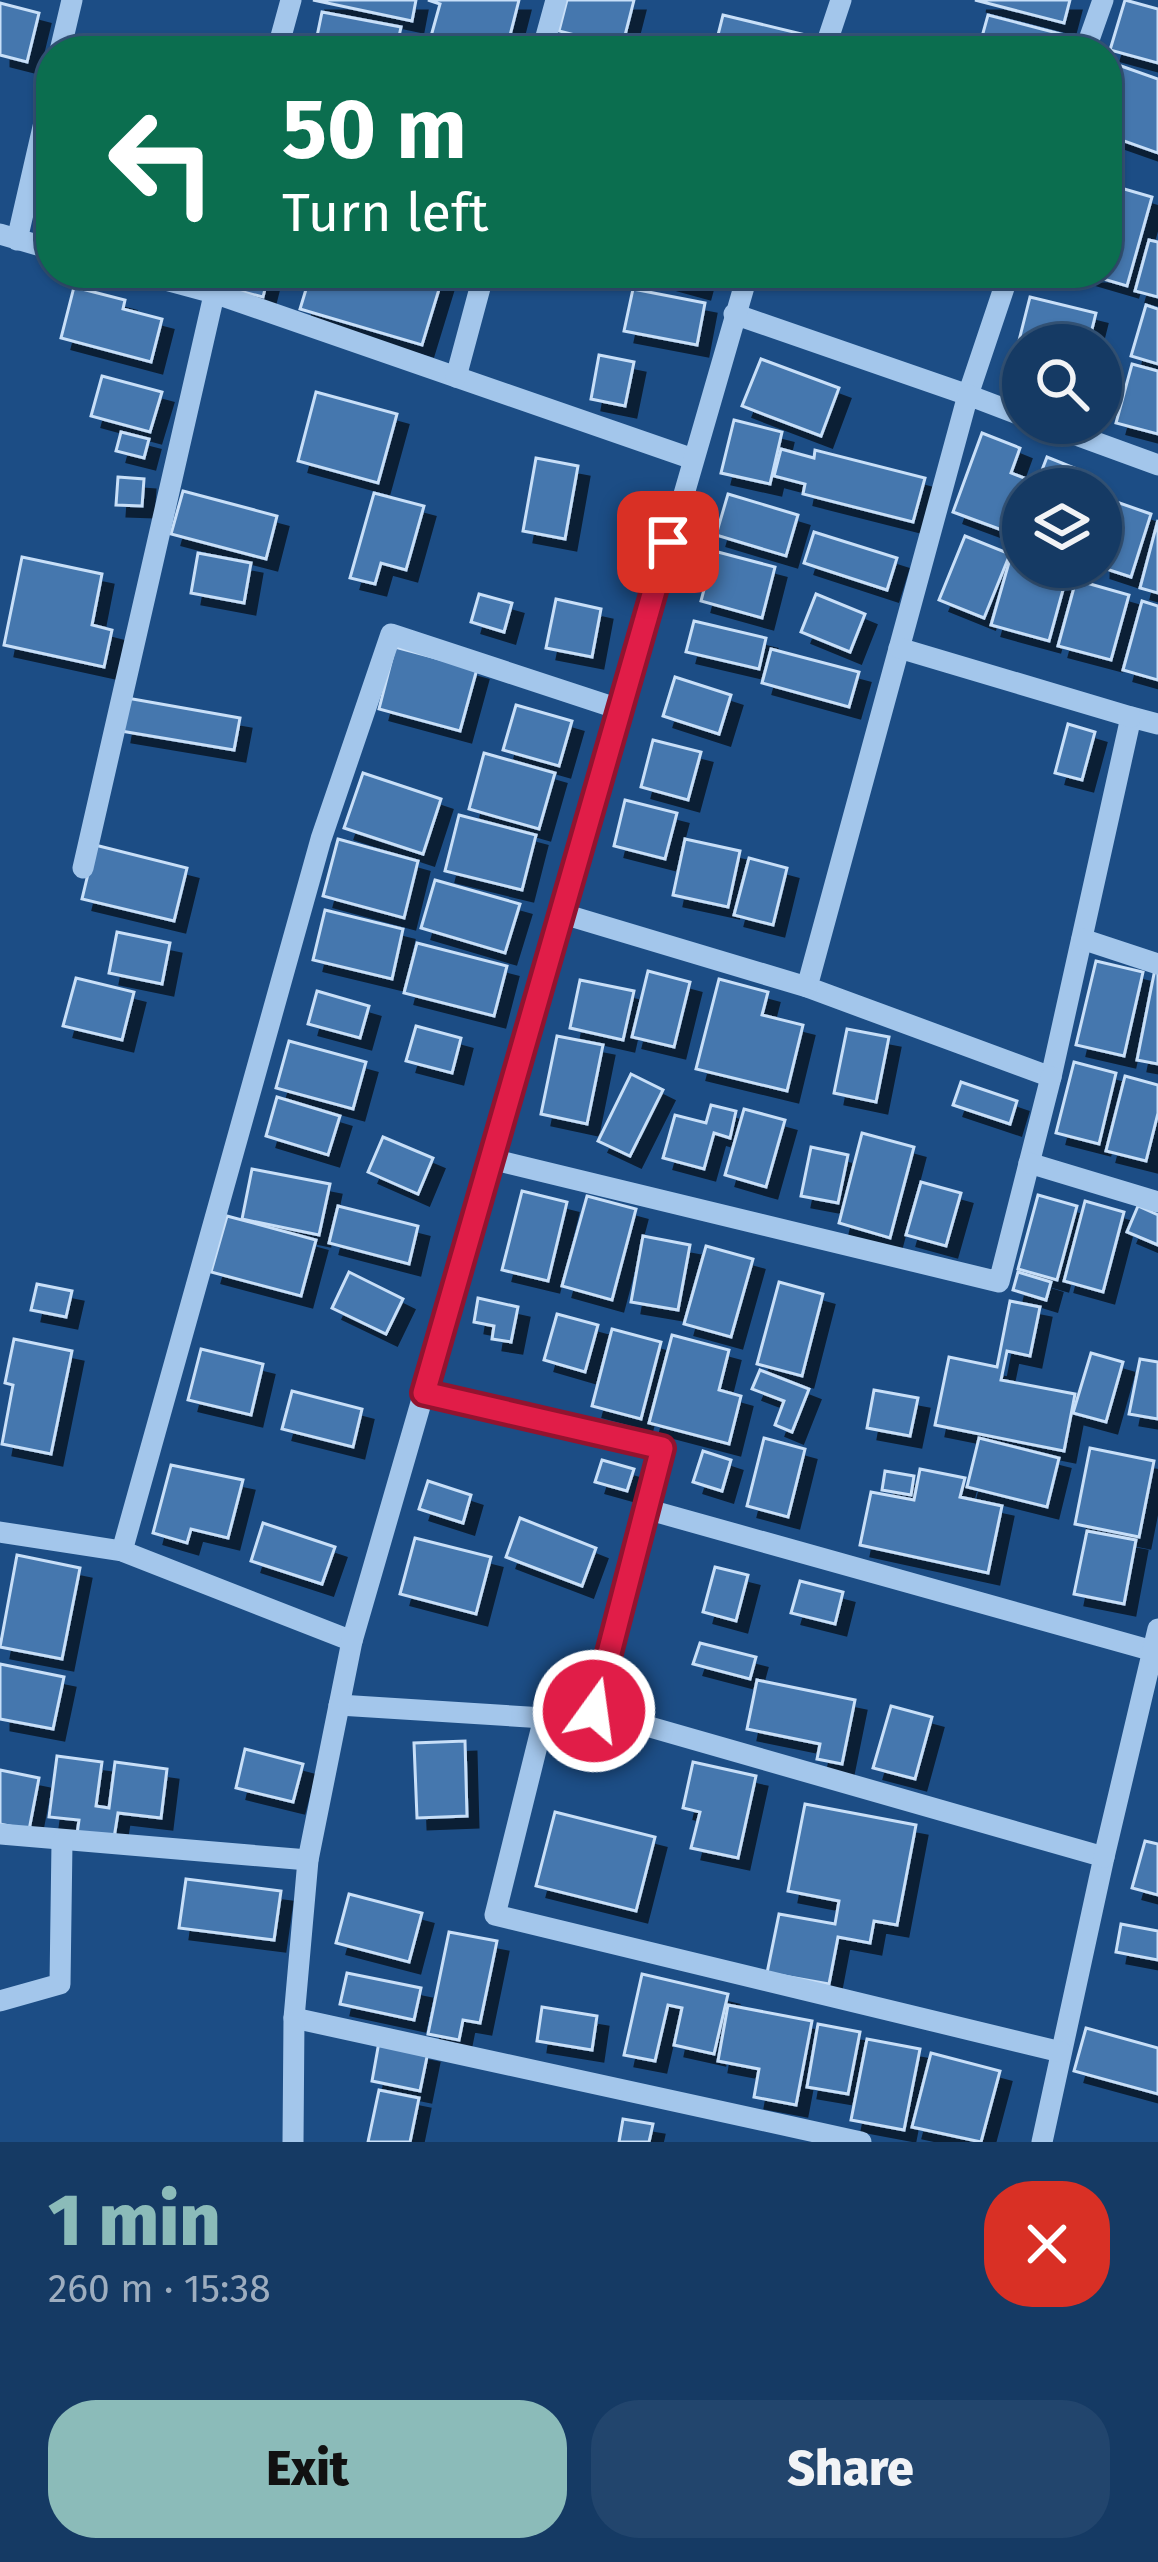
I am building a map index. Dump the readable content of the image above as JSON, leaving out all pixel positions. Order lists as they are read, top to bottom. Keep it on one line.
{"page":{"turn":["50 m","Turn left"],"heading":["1 min","260 m · 15:38"],"buttons":["Exit","Share"]}}
